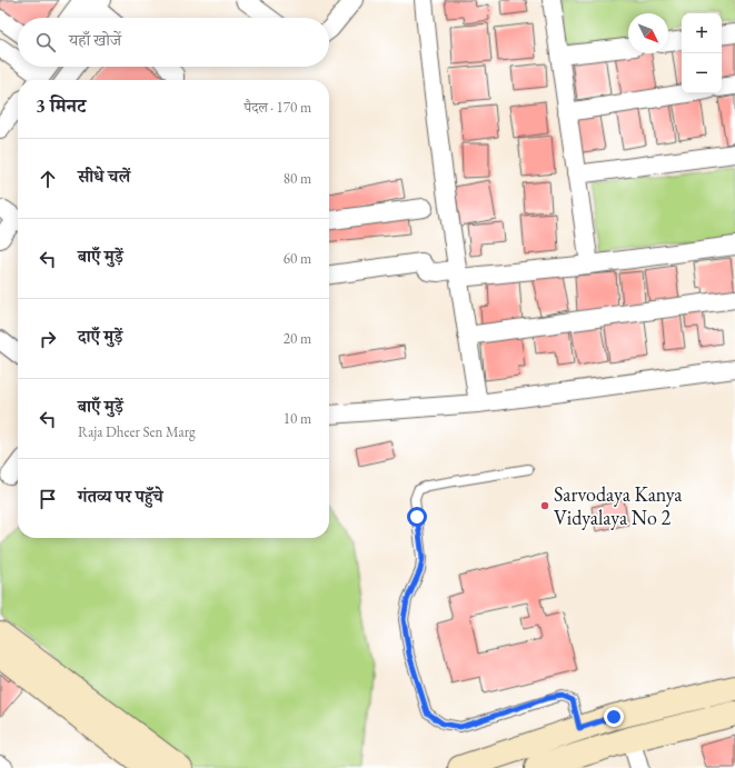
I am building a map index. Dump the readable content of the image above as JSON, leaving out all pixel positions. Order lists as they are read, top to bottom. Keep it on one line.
{"places":["Sarvodaya Kanya Vidyalaya No 2"],"north":"bottom right","page":{"map_buttons":["+","−"],"search":"यहाँ खोजें","heading":["3 मिनट","पैदल · 170 m"],"list":[["सीधे चलें","80 m"],["बाएँ मुड़ें","60 m"],["दाएँ मुड़ें","20 m"],["बाएँ मुड़ें","Raja Dheer Sen Marg","10 m"],"गंतव्य पर पहुँचे"]}}
